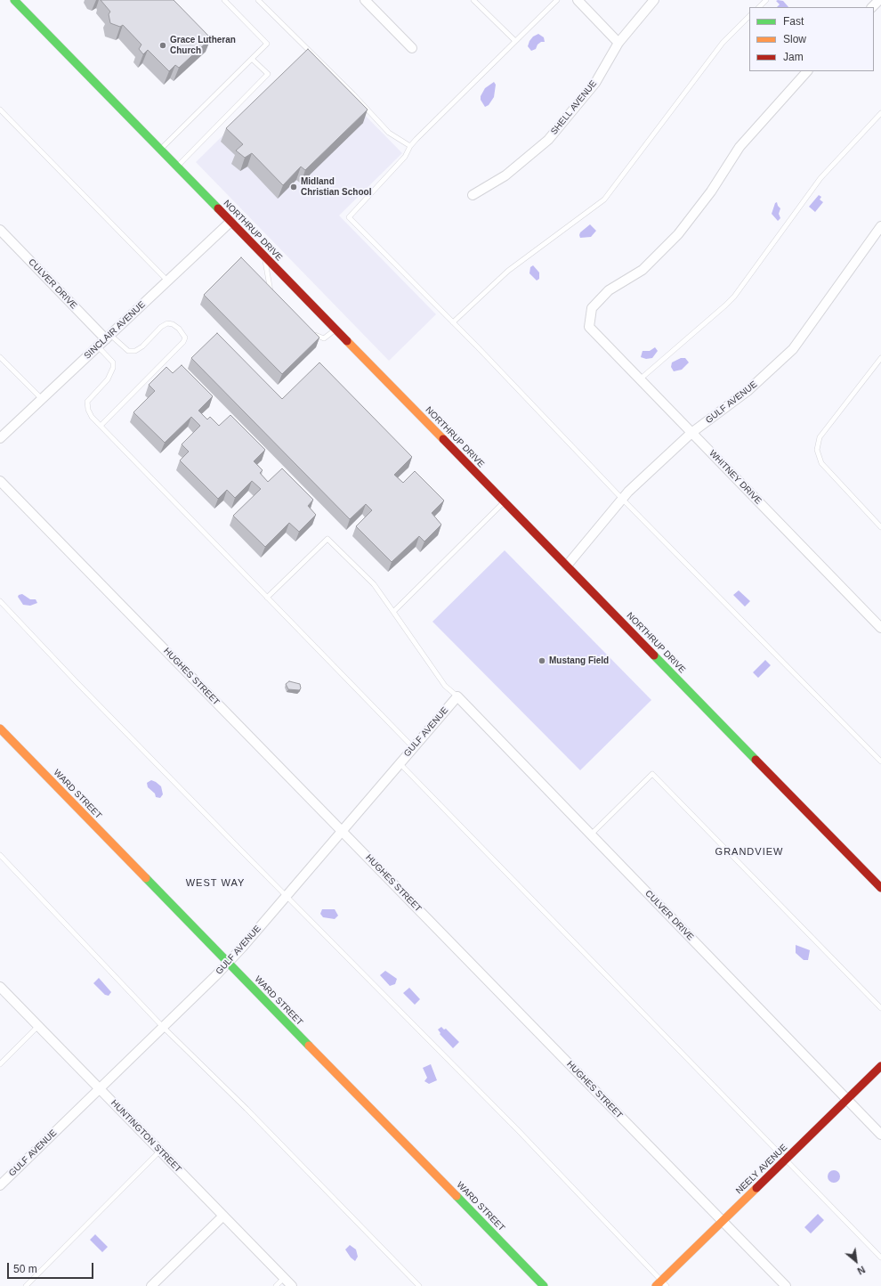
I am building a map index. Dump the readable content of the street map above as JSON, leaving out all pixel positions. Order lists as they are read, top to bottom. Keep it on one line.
{"streets":{"street":["SHELL AVENUE","NORTHRUP DRIVE","CULVER DRIVE","SINCLAIR AVENUE","GULF AVENUE","WHITNEY DRIVE","HUGHES STREET","WARD STREET","HUNTINGTON STREET","NEELY AVENUE"]},"crossings":[["NORTHRUP DRIVE","SINCLAIR AVENUE"],["NORTHRUP DRIVE","GULF AVENUE"],["CULVER DRIVE","SINCLAIR AVENUE"],["CULVER DRIVE","GULF AVENUE"],["CULVER DRIVE","NEELY AVENUE"],["GULF AVENUE","WHITNEY DRIVE"],["GULF AVENUE","HUGHES STREET"],["GULF AVENUE","WARD STREET"],["GULF AVENUE","HUNTINGTON STREET"],["HUGHES STREET","NEELY AVENUE"]],"districts":["GRANDVIEW","WEST WAY"],"places":["Grace Lutheran Church","Midland Christian School","Mustang Field"],"legend":["Fast","Slow","Jam"],"scale_bar":"50 m","north":"bottom right"}
